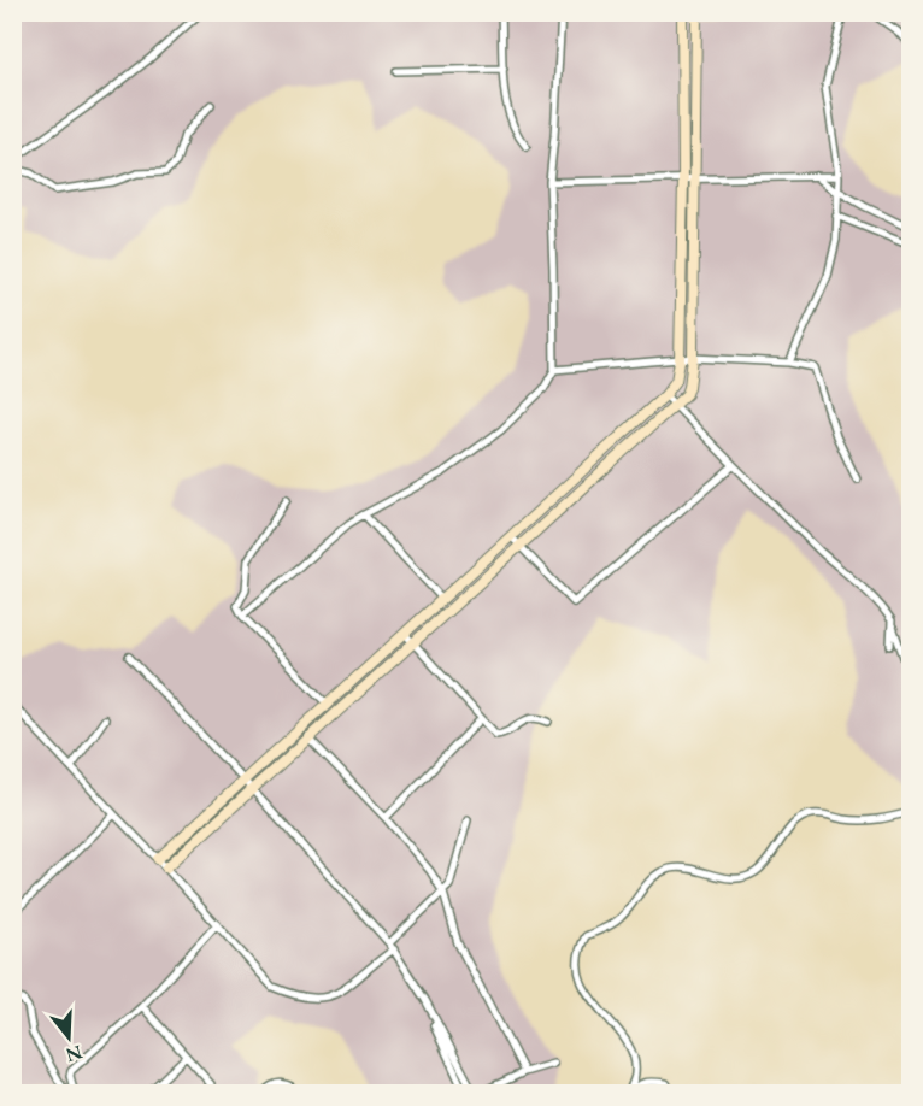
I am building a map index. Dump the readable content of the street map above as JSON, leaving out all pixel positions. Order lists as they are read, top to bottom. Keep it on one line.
{"north":"bottom"}
